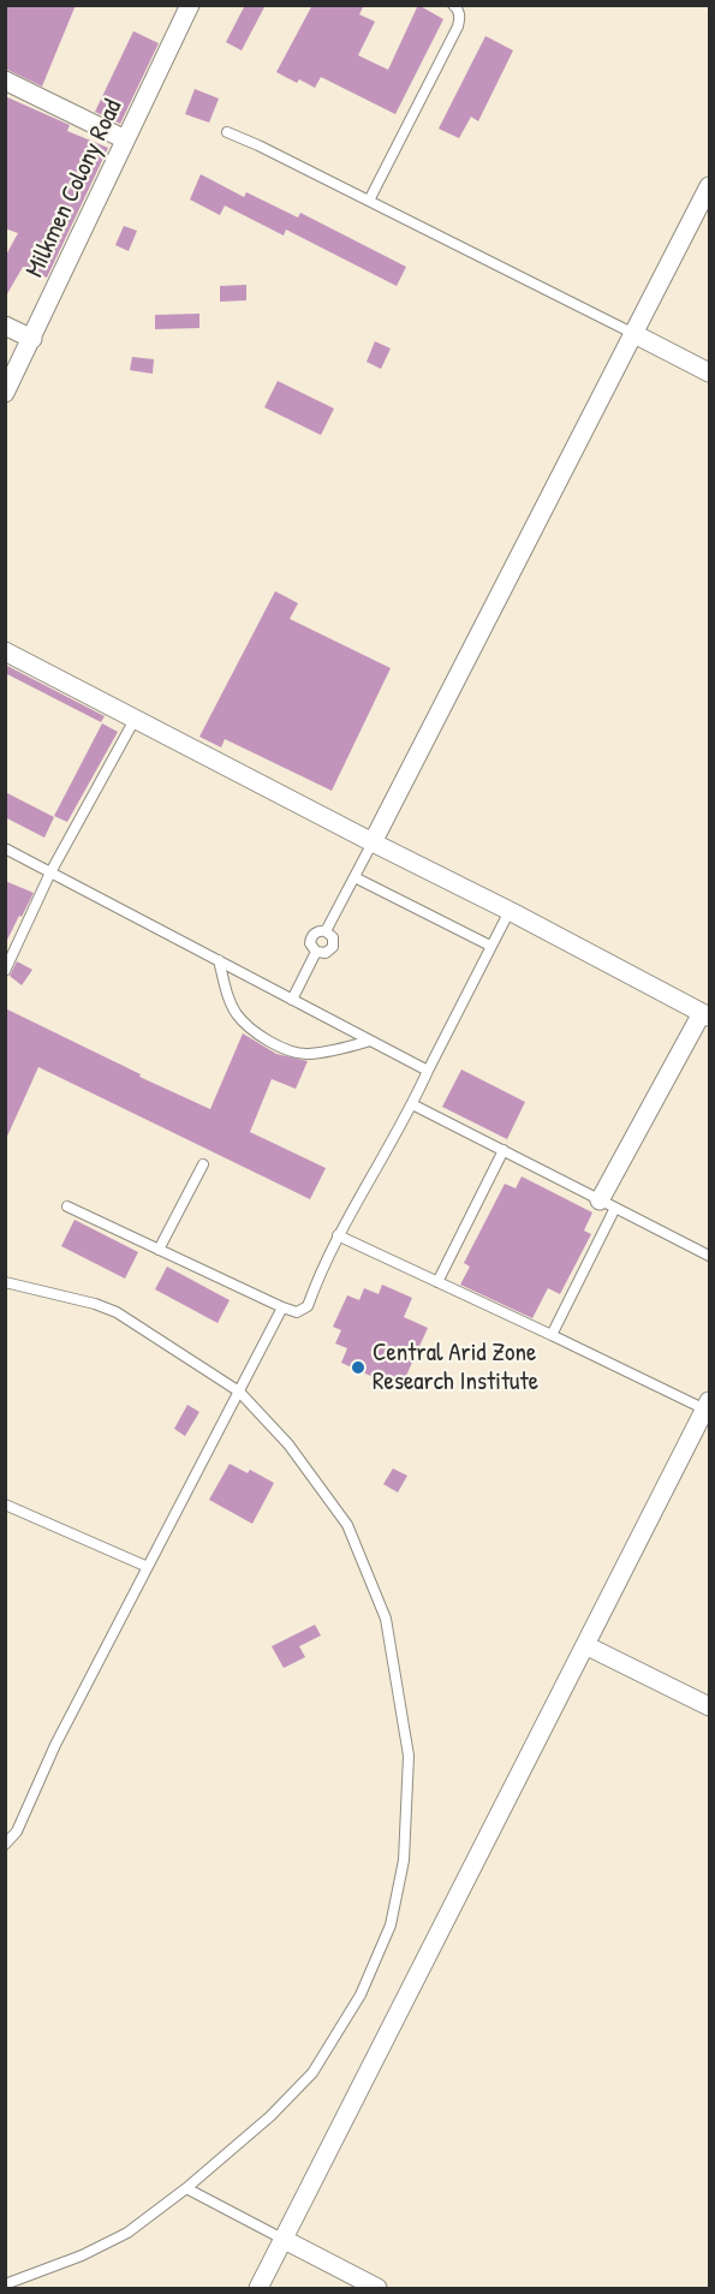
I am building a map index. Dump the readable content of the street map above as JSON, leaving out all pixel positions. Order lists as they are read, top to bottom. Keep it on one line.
{"streets":{"street":["Milkmen Colony Road"]},"places":["Central Arid Zone Research Institute"]}
